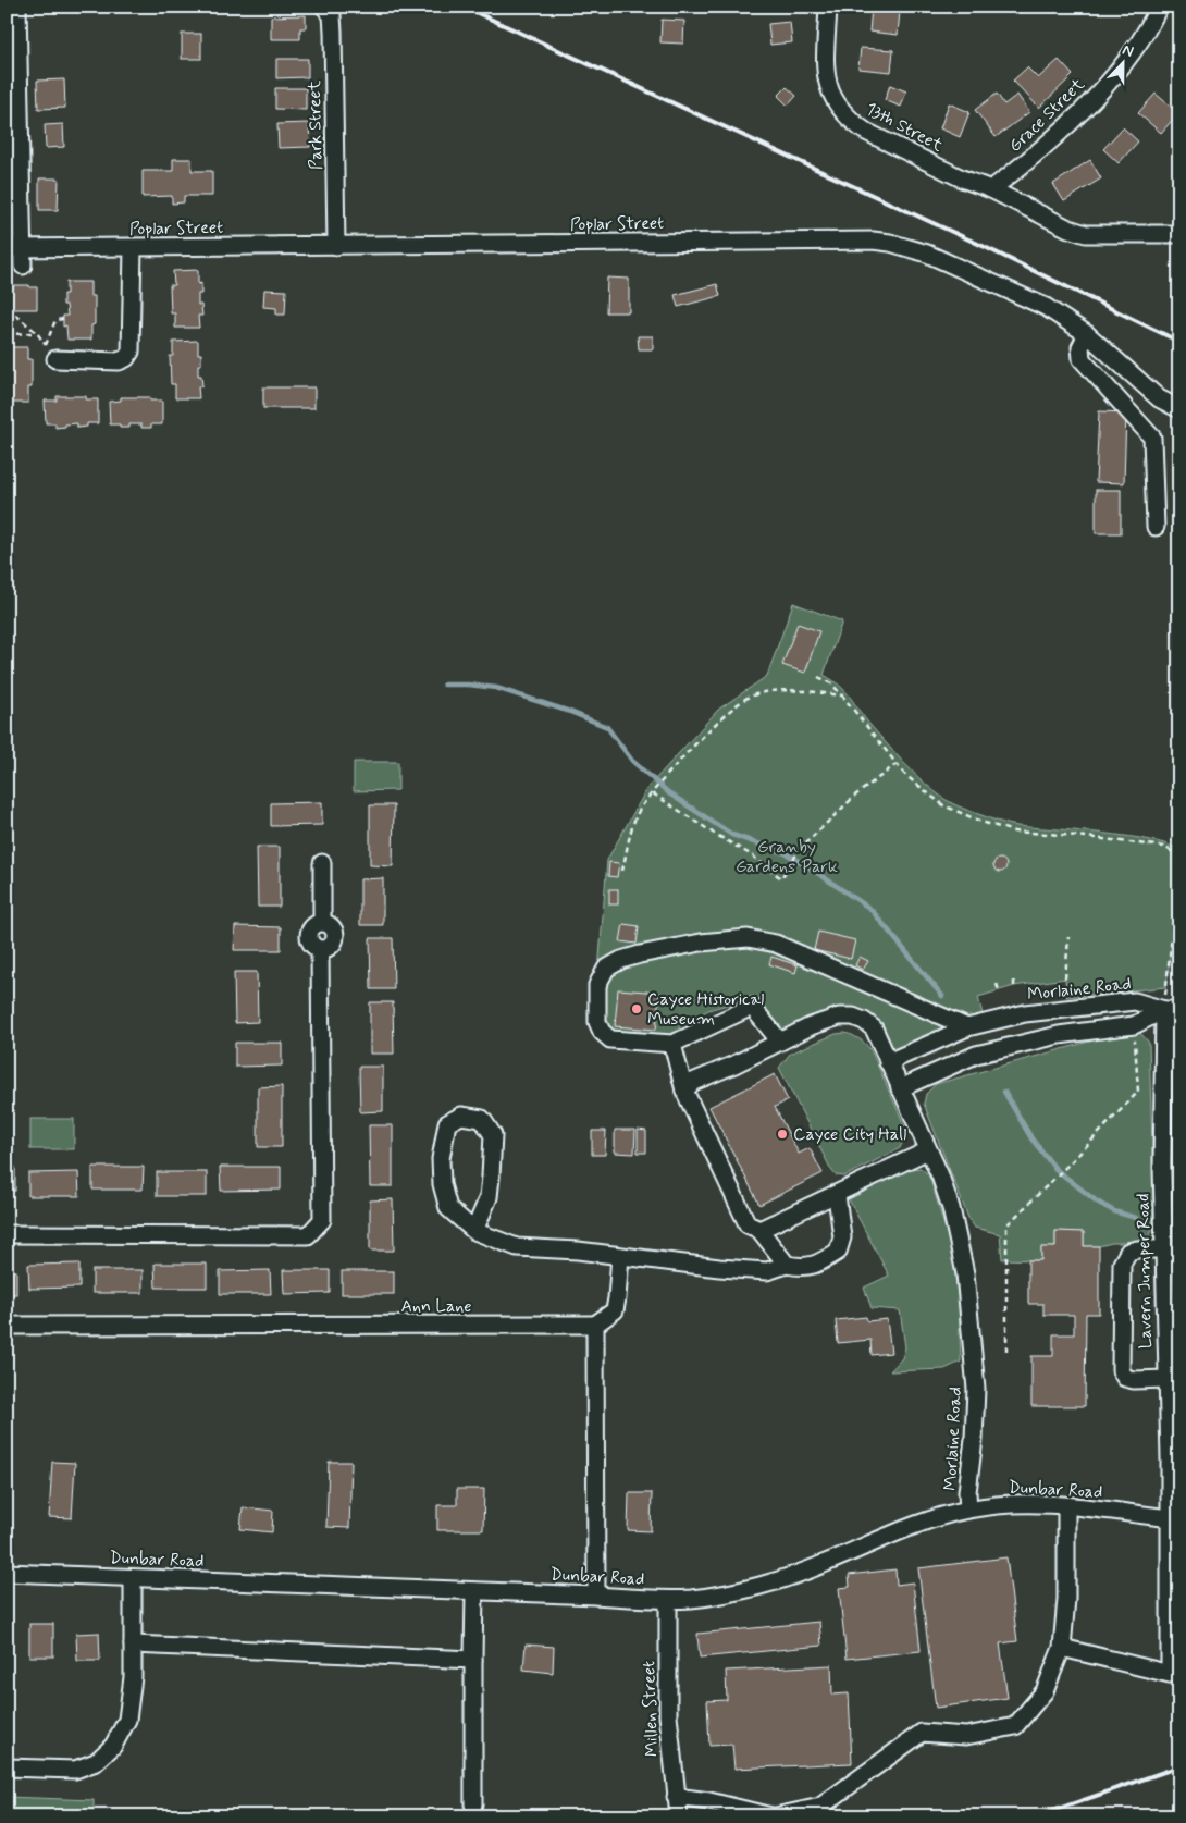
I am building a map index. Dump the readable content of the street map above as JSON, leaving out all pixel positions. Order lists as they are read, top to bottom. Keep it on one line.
{"streets":{"street":["Grace Street","Park Street","13th Street","Poplar Street","Morlaine Road","Lavern Jumper Road","Ann Lane","Dunbar Road","Millen Street"]},"crossings":[["Grace Street","13th Street"],["Park Street","Poplar Street"],["Morlaine Road","Lavern Jumper Road"],["Morlaine Road","Dunbar Road"],["Lavern Jumper Road","Dunbar Road"],["Dunbar Road","Millen Street"]],"parks":["Granby Gardens Park"],"places":["Cayce Historical Museum","Cayce City Hall"],"north":"top"}
